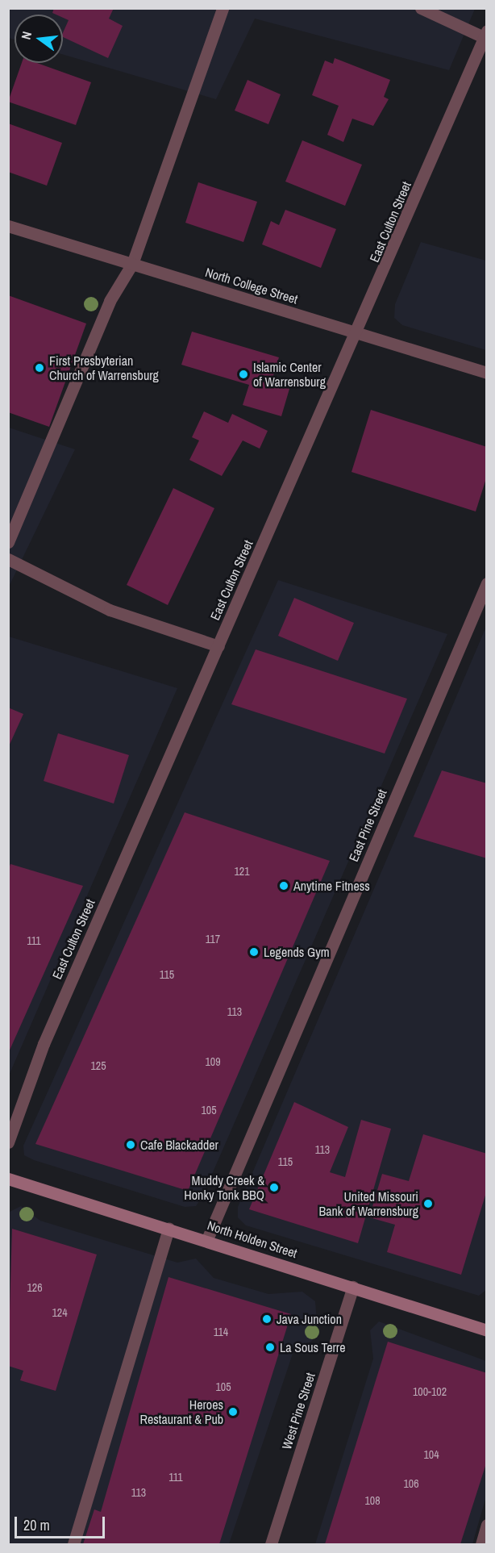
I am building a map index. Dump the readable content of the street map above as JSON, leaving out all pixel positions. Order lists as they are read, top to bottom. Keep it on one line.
{"streets":{"main road":["North Holden Street"],"street":["East Culton Street","North College Street","East Pine Street","West Pine Street"]},"crossings":[["East Culton Street","North College Street"],["East Pine Street","North Holden Street"],["North Holden Street","West Pine Street"]],"places":["First Presbyterian Church of Warrensburg","Islamic Center of Warrensburg","Anytime Fitness","Legends Gym","Cafe Blackadder","Muddy Creek & Honky Tonk BBQ","United Missouri Bank of Warrensburg","Java Junction","La Sous Terre","Heroes Restaurant & Pub"],"house_numbers":["121","117","111","115","113","109","125","105","113","115","126","124","114","105","100-102","104","111","106","113","108"],"scale_bar":"20 m","north":"left"}
